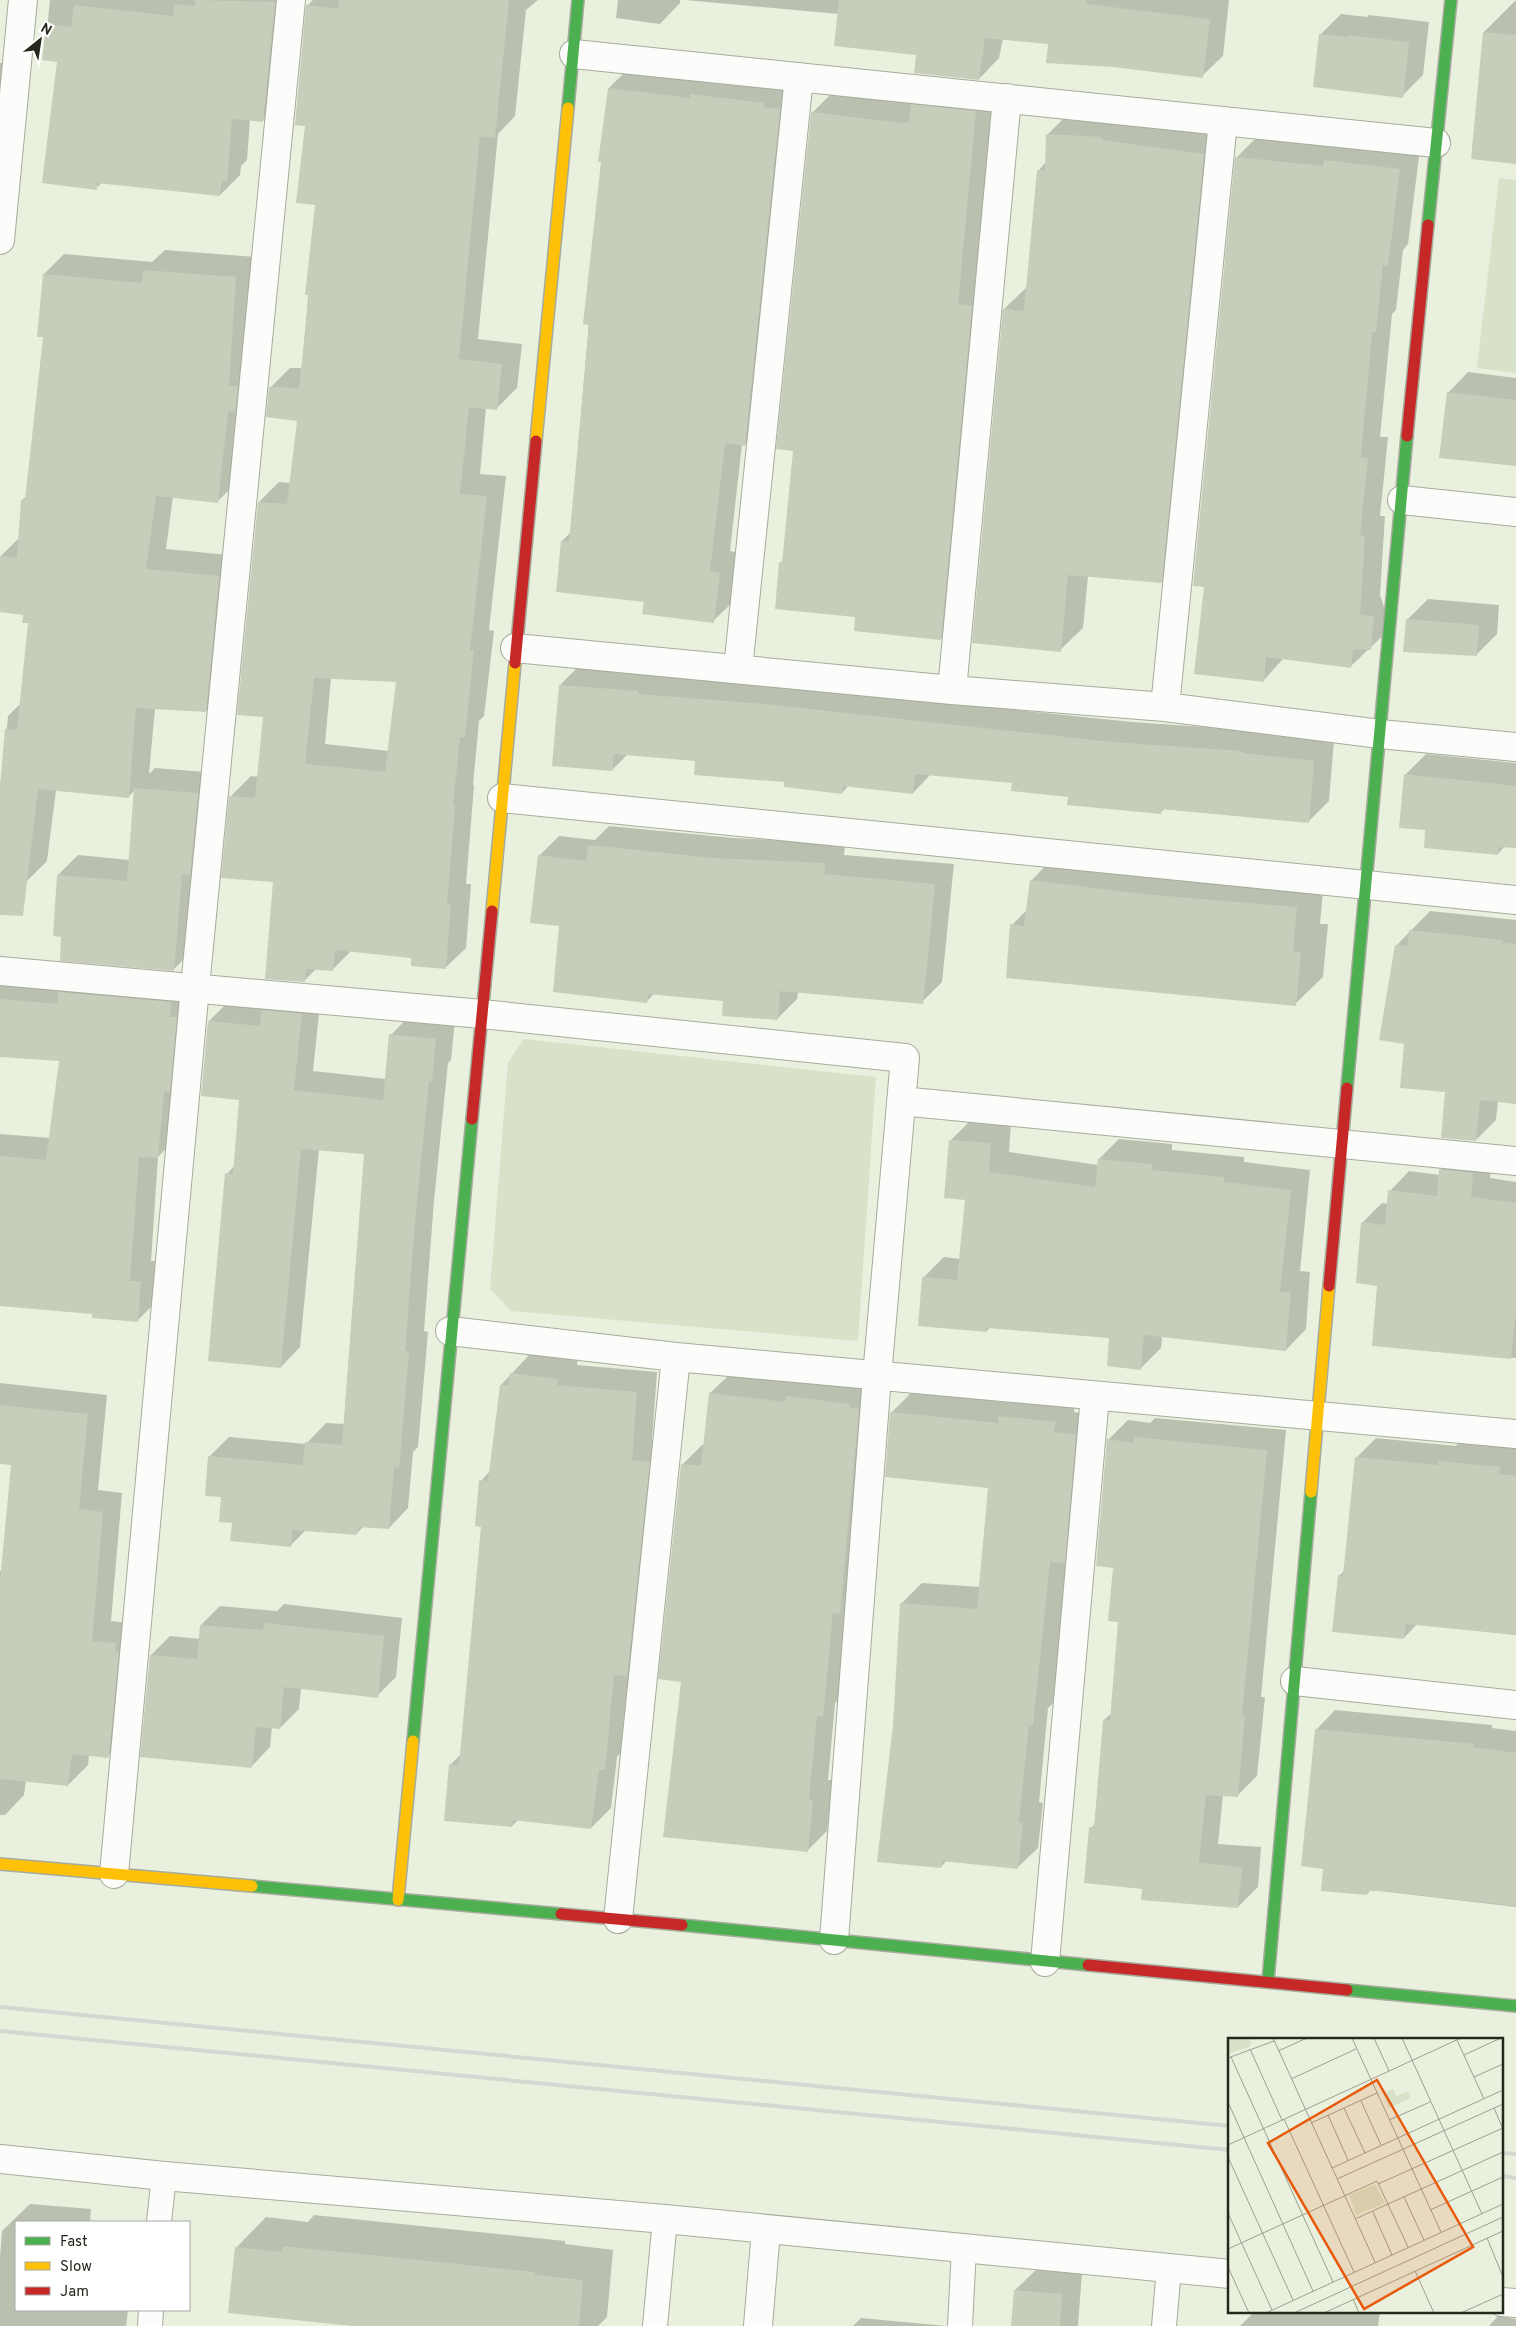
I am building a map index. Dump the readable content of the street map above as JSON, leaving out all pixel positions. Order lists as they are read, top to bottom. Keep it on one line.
{"legend":["Fast","Slow","Jam"],"north":"top right"}
